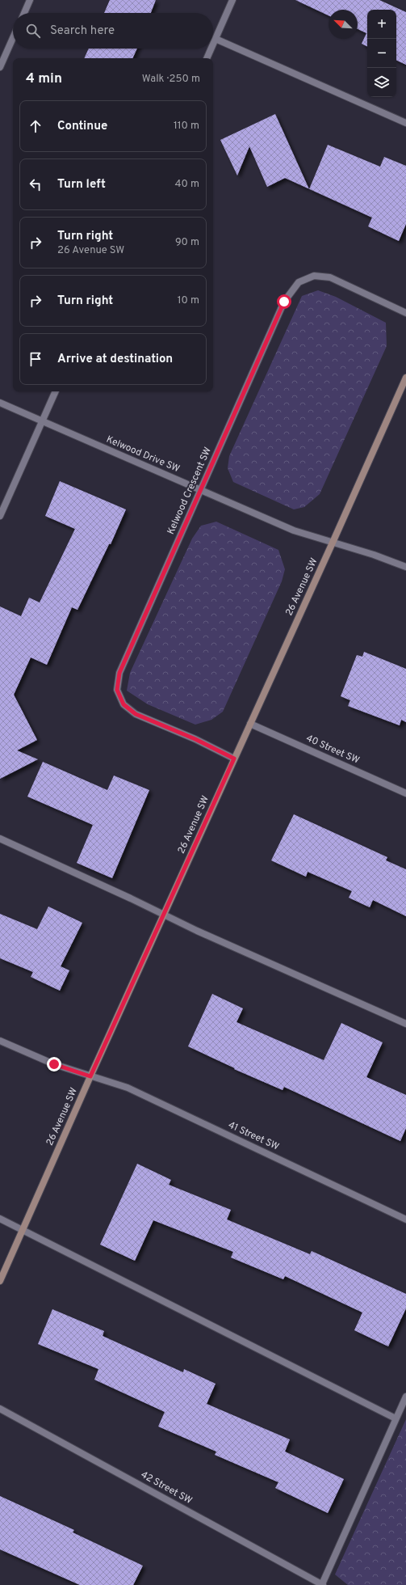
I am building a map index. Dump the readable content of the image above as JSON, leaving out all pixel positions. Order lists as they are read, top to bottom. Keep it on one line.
{"streets":{"street":["Kelwood Drive SW","Kelwood Crescent SW","26 Avenue SW","40 Street SW","41 Street SW","42 Street SW"]},"crossings":[["Kelwood Drive SW","Kelwood Crescent SW"],["Kelwood Drive SW","26 Avenue SW"],["Kelwood Crescent SW","26 Avenue SW"],["26 Avenue SW","40 Street SW"],["26 Avenue SW","41 Street SW"]],"north":"top left","page":{"map_buttons":["+","−"],"search":"Search here","heading":["4 min","Walk · 250 m"],"list":[["Continue","110 m"],["Turn left","40 m"],["Turn right","26 Avenue SW","90 m"],["Turn right","10 m"],"Arrive at destination"]}}
